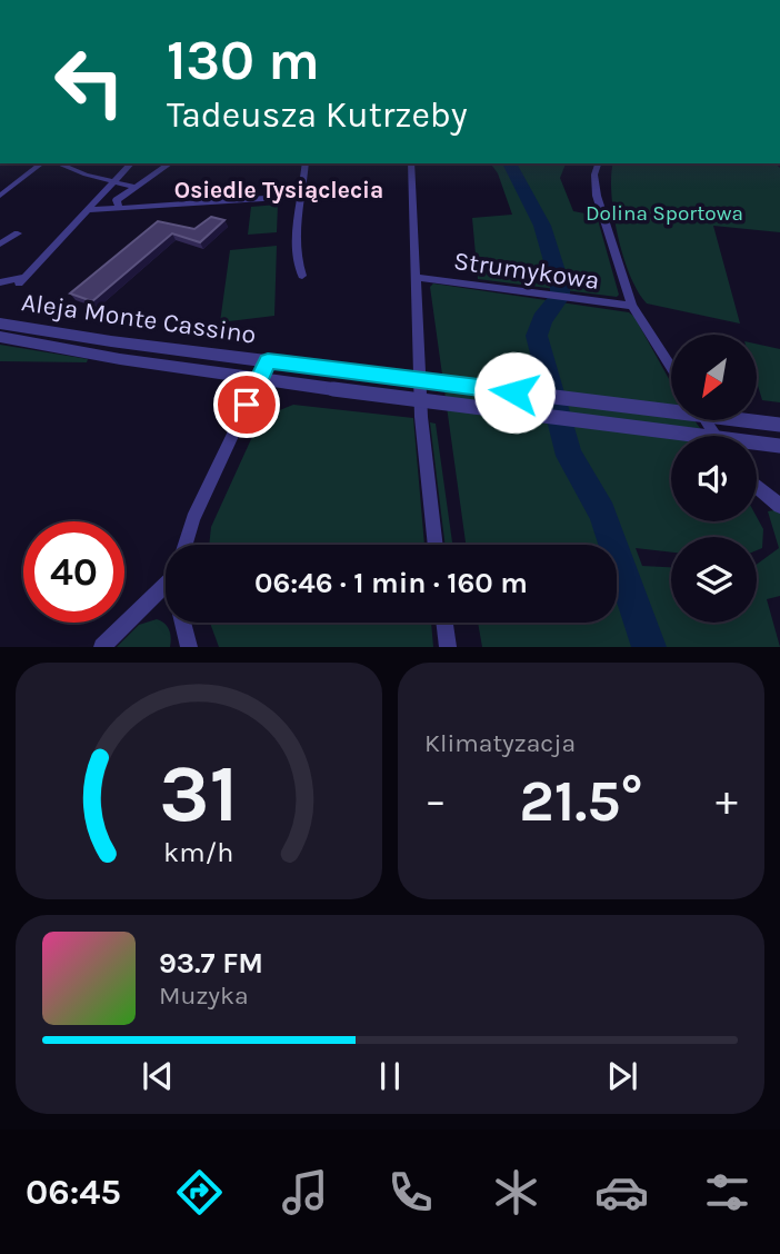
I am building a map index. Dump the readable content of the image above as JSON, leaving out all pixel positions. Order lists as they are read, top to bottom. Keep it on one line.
{"streets":{"street":["Strumykowa","Aleja Monte Cassino"]},"districts":["Osiedle Tysiąclecia"],"parks":["Dolina Sportowa"],"north":"bottom left","page":{"turn":["130 m","Tadeusza Kutrzeby"],"limit":"40","trip":"06:46 · 1 min · 160 m","tile":"Klimatyzacja","heat":["−","21.5°","+"],"song":["93.7 FM","Muzyka"],"tabs":"06:45","gauge":["31","km/h"]}}
